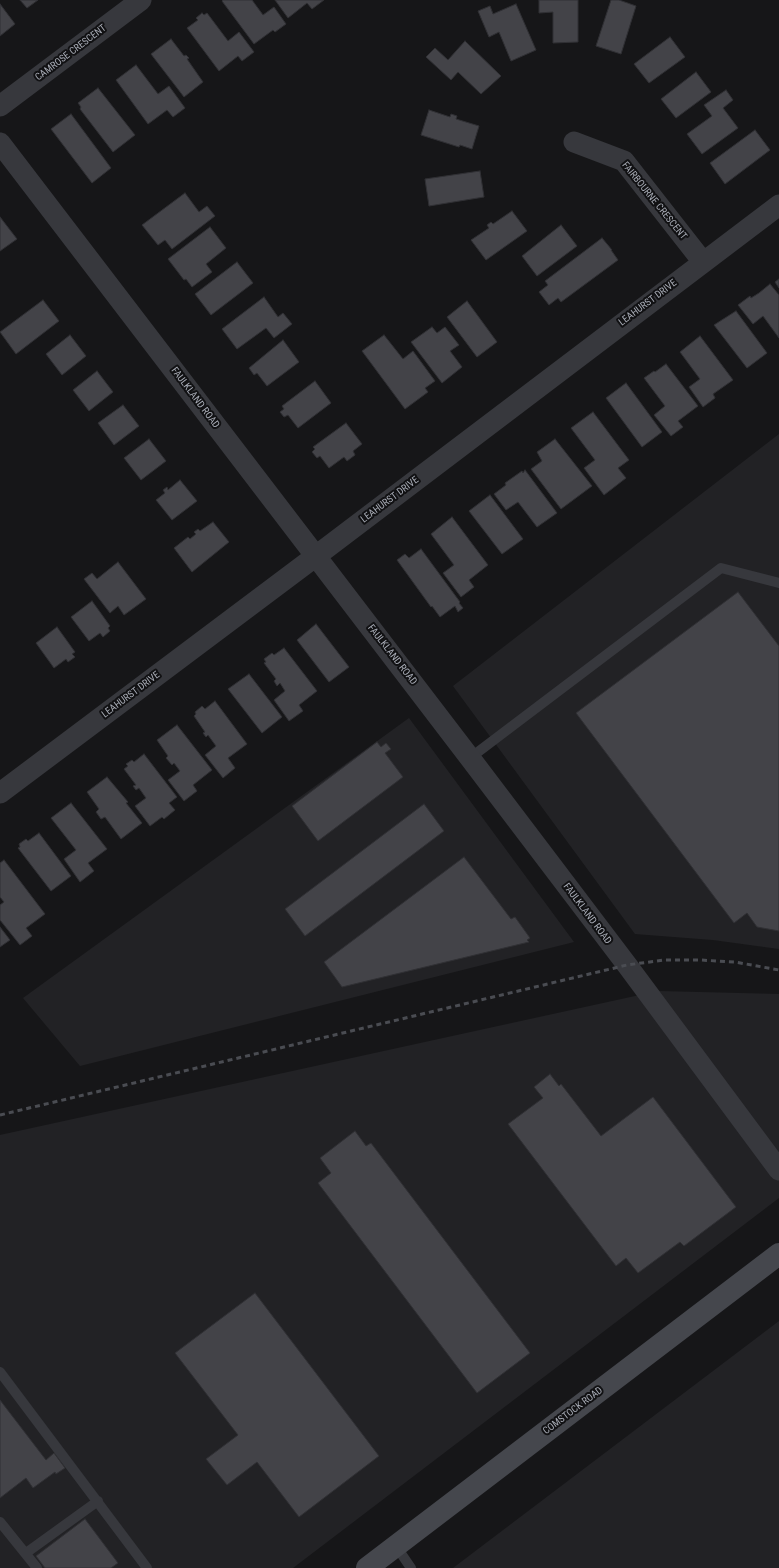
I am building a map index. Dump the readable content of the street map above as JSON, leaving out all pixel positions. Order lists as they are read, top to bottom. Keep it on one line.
{"streets":{"street":["CAMROSE CRESCENT","FAIRBOURNE CRESCENT","LEAHURST DRIVE","FAULKLAND ROAD","COMSTOCK ROAD"]},"crossings":[["FAIRBOURNE CRESCENT","LEAHURST DRIVE"],["LEAHURST DRIVE","FAULKLAND ROAD"]]}
